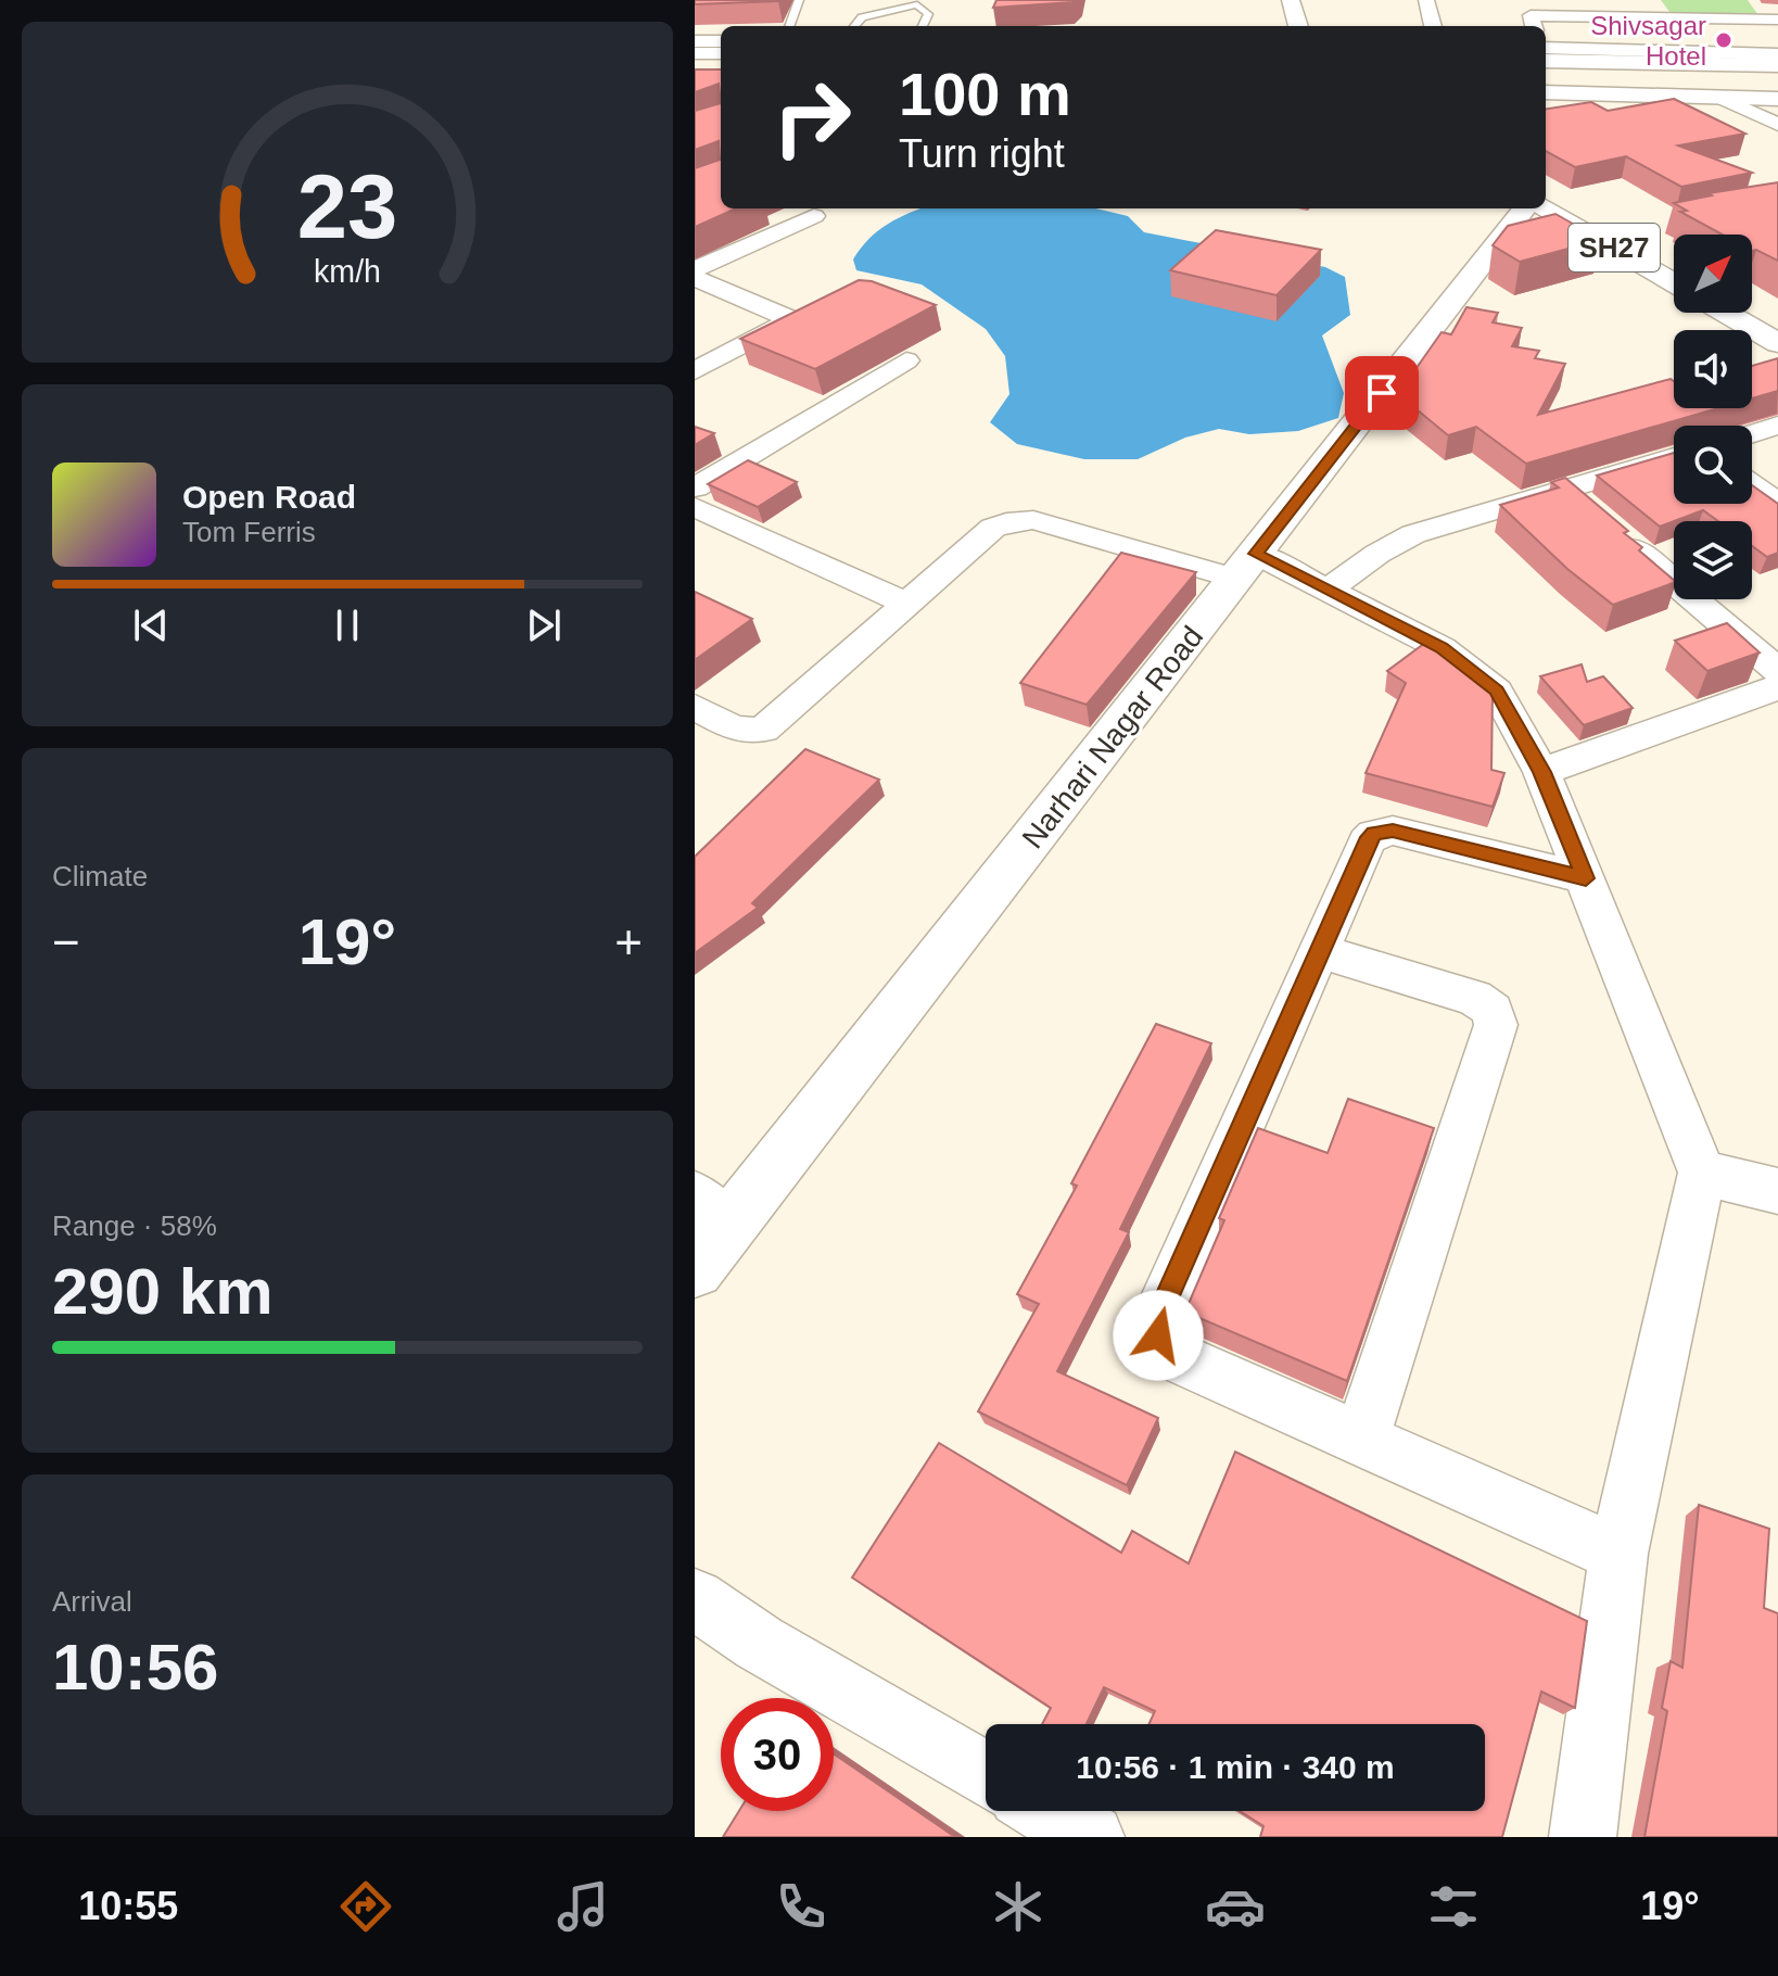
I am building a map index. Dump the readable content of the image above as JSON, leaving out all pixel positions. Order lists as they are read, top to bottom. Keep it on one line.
{"streets":{"main road":["SH27","Narhari Nagar Road"]},"places":["Shivsagar Hotel"],"north":"top right","page":{"turn":["100 m","Turn right"],"song":["Open Road","Tom Ferris"],"tile":["Climate",["Range · 58%","290 km"],["Arrival","10:56"]],"heat":["−","19°","+"],"limit":"30","trip":"10:56 · 1 min · 340 m","tabs":["10:55","19°"],"gauge":["23","km/h"]}}
